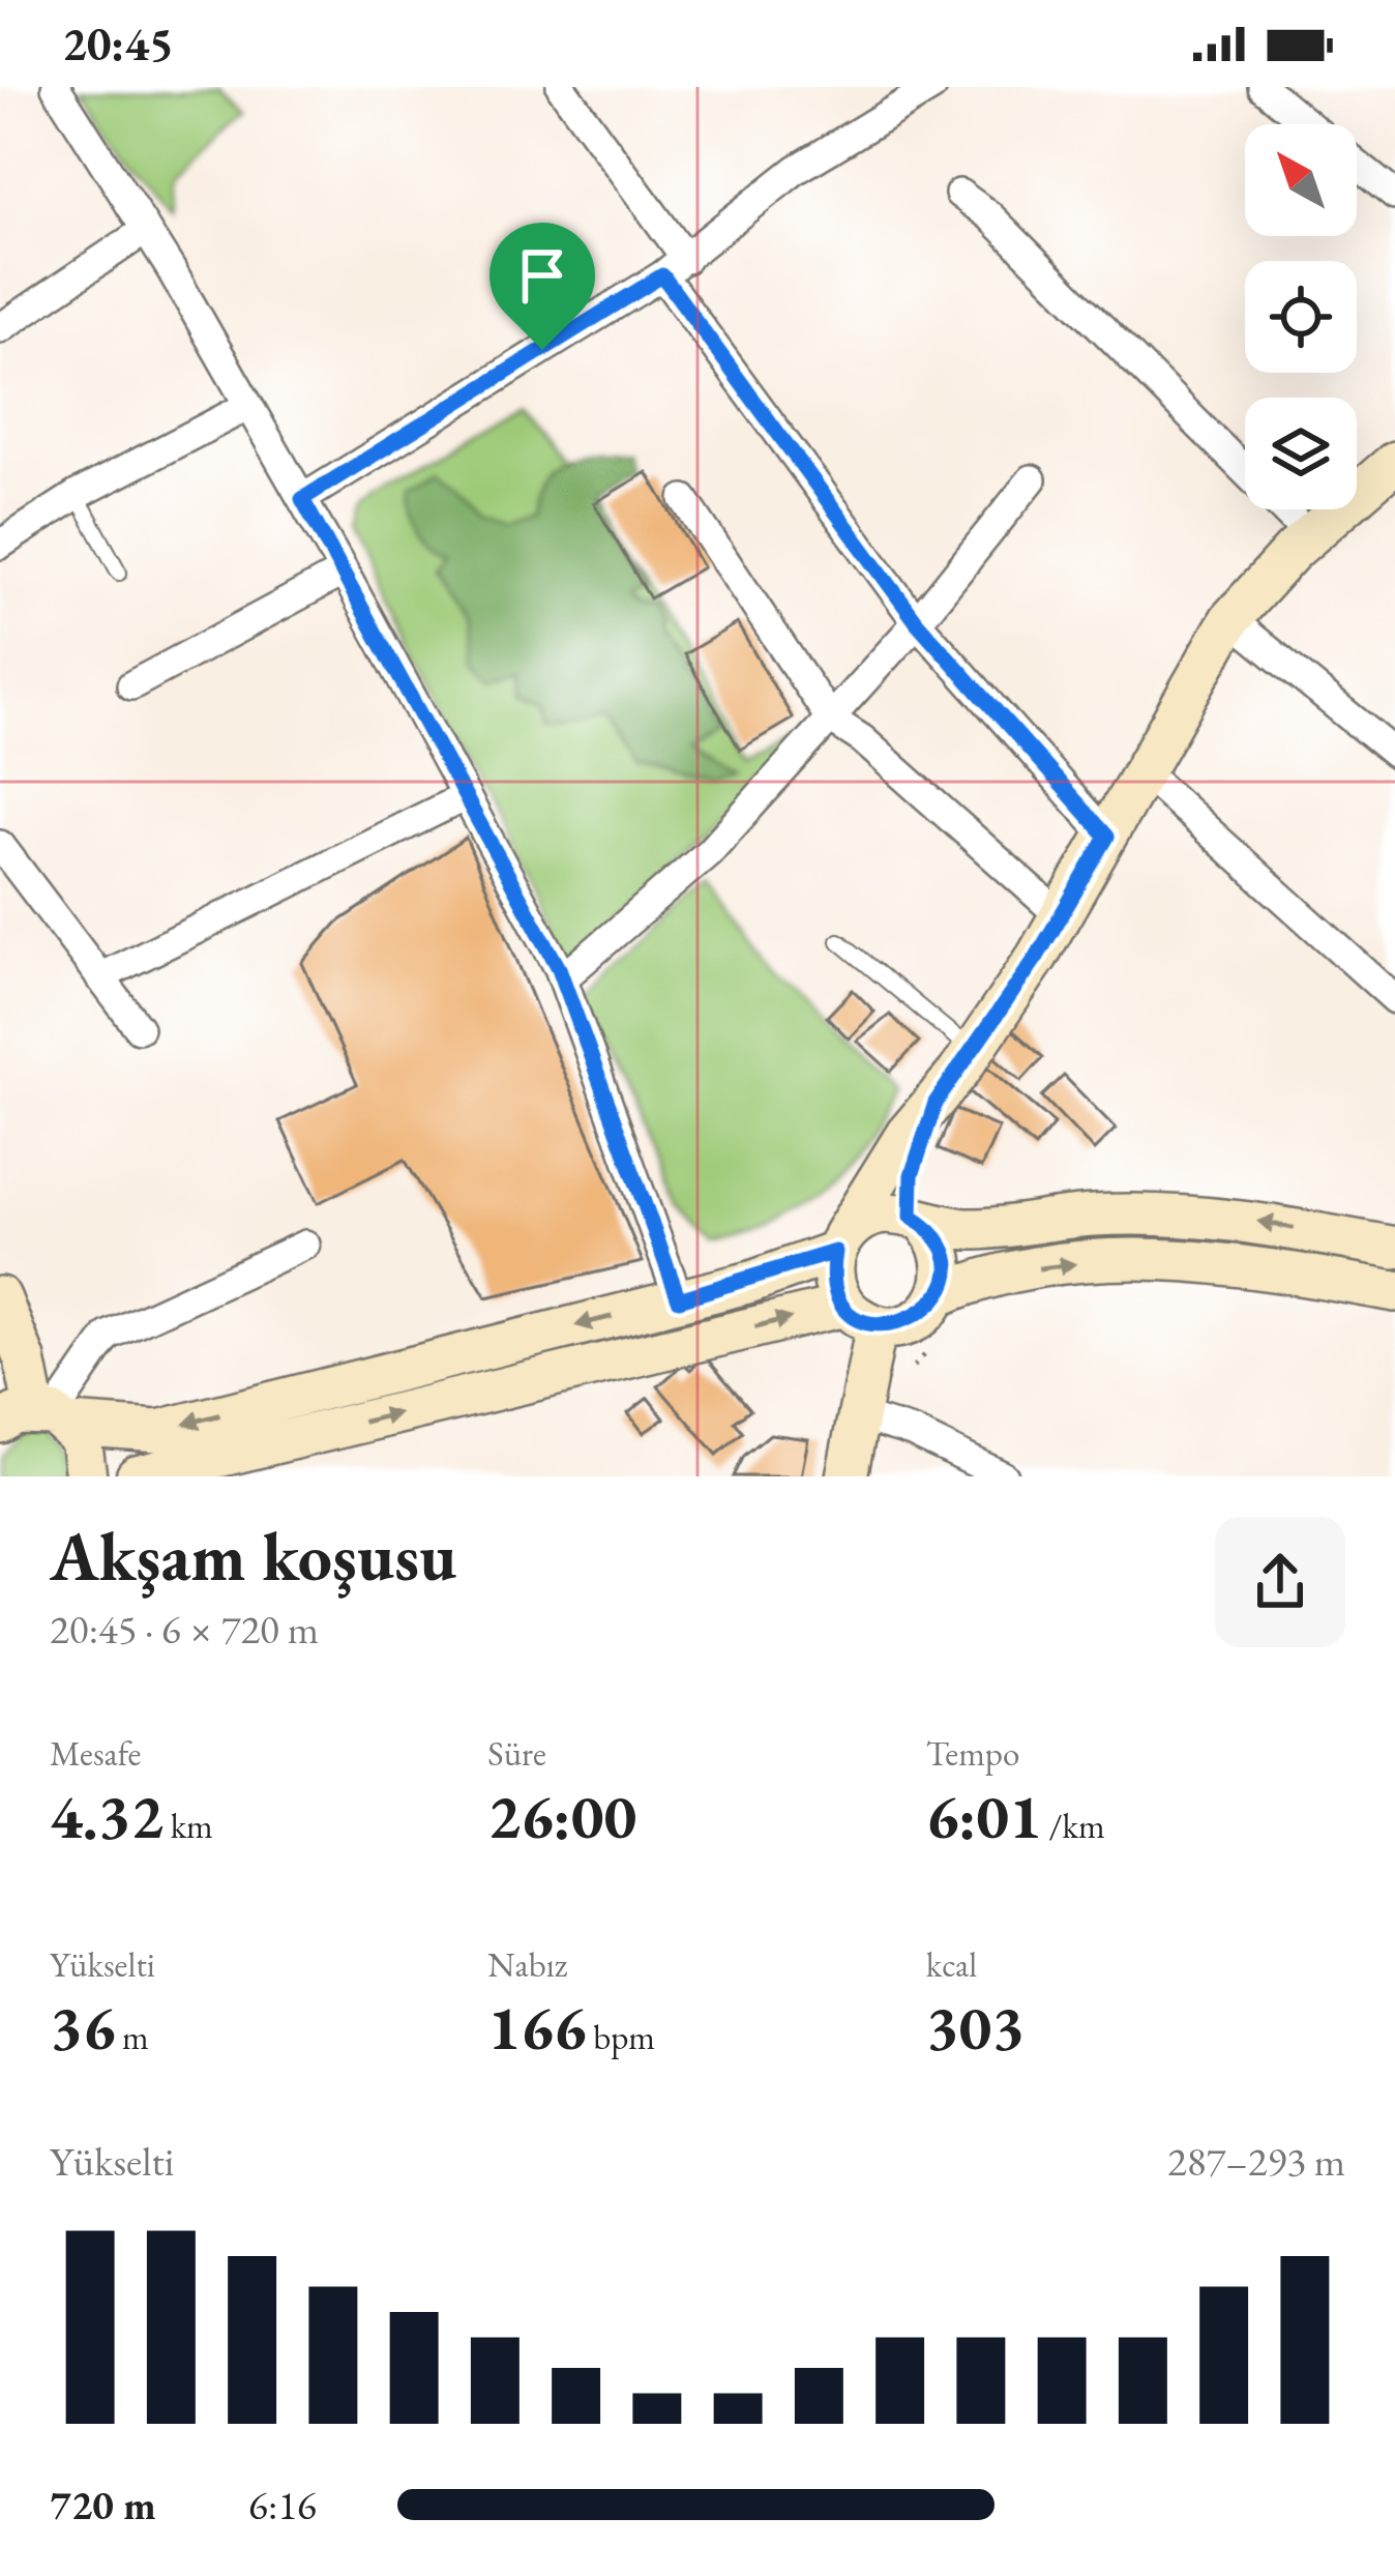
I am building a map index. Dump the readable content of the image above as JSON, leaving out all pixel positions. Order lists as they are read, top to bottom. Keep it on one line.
{"north":"top left","page":{"status":"20:45","heading":["Akşam koşusu","20:45 · 6 × 720 m"],"stats":[["Mesafe","4.32 km"],["Süre","26:00"],["Tempo","6:01 /km"],["Yükselti","36 m"],["Nabız","166 bpm"],["kcal","303"]],"chart":["Yükselti","287–293 m"],"list":[{"name":"720 m","note":"6:16"}]}}
